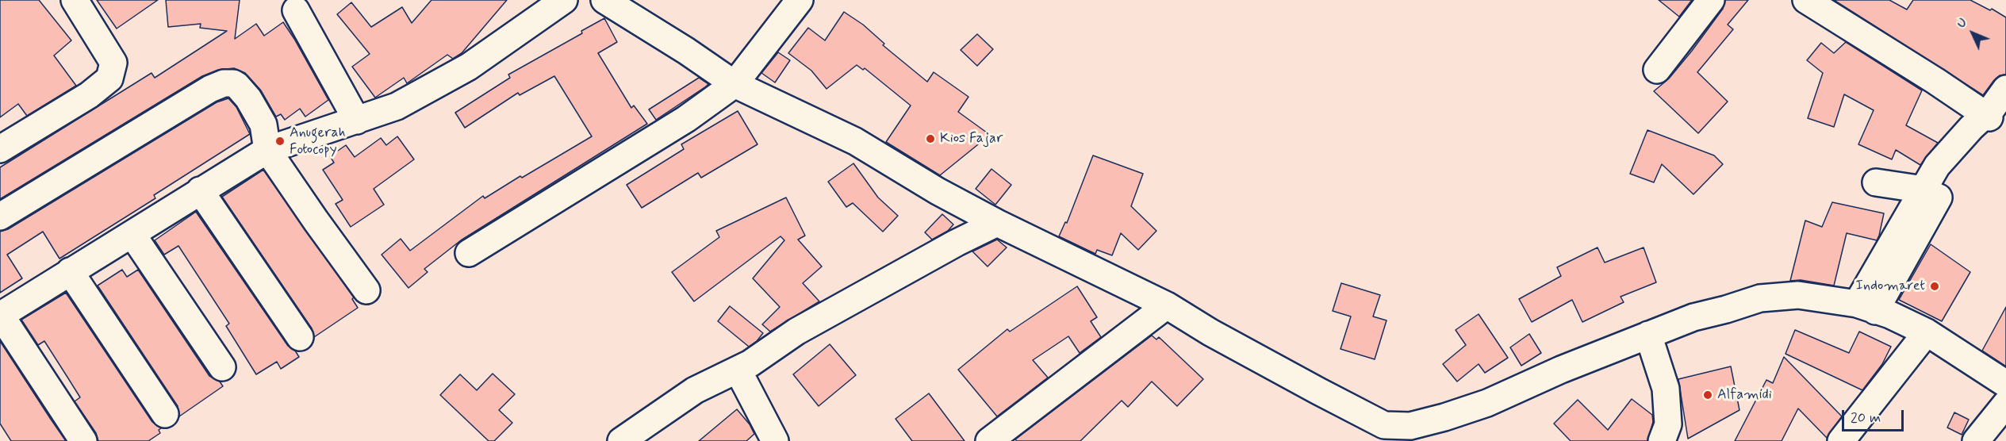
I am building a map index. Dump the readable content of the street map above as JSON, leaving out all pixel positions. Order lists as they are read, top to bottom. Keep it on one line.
{"places":["Kios Fajar","Anugerah Fotocopy","Indomaret","Alfamidi"],"scale_bar":"20 m","north":"top left"}
